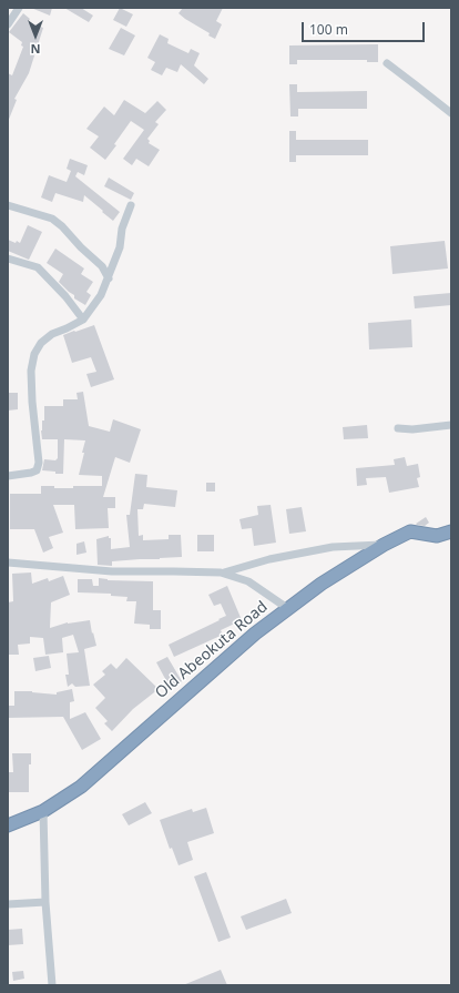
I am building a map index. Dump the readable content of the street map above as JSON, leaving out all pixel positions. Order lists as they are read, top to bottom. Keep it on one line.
{"streets":{"highway":["Old Abeokuta Road"]},"scale_bar":"100 m","north":"bottom"}
